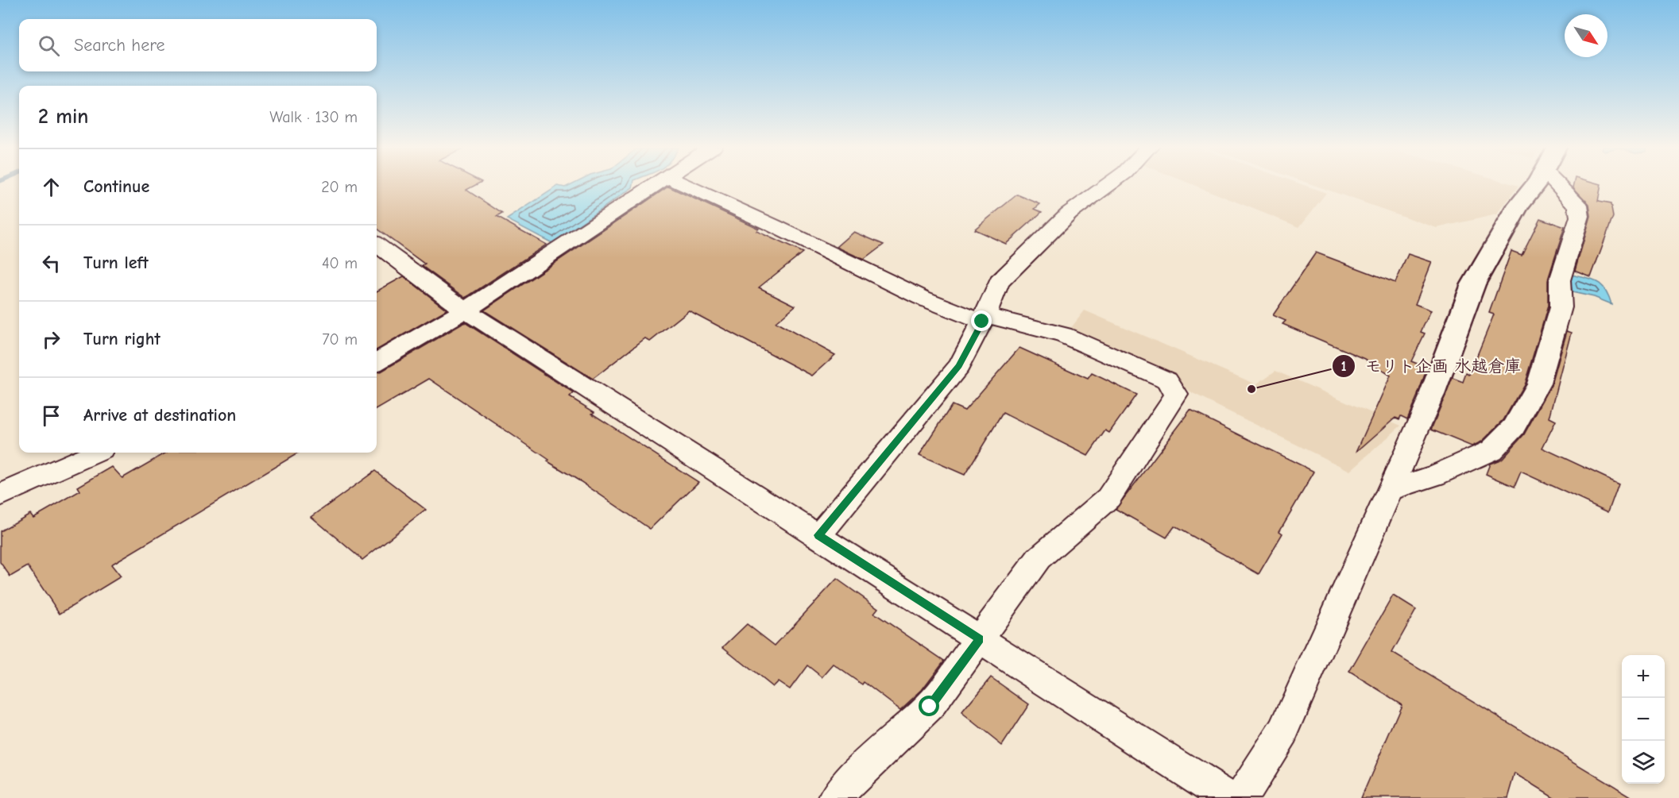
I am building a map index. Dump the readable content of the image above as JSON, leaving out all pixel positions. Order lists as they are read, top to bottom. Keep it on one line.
{"places":["モリト企画 水越倉庫"],"north":"bottom right","page":{"search":"Search here","heading":["2 min","Walk · 130 m"],"list":[["Continue","20 m"],["Turn left","40 m"],["Turn right","70 m"],"Arrive at destination"],"map_buttons":["+","−"]}}
